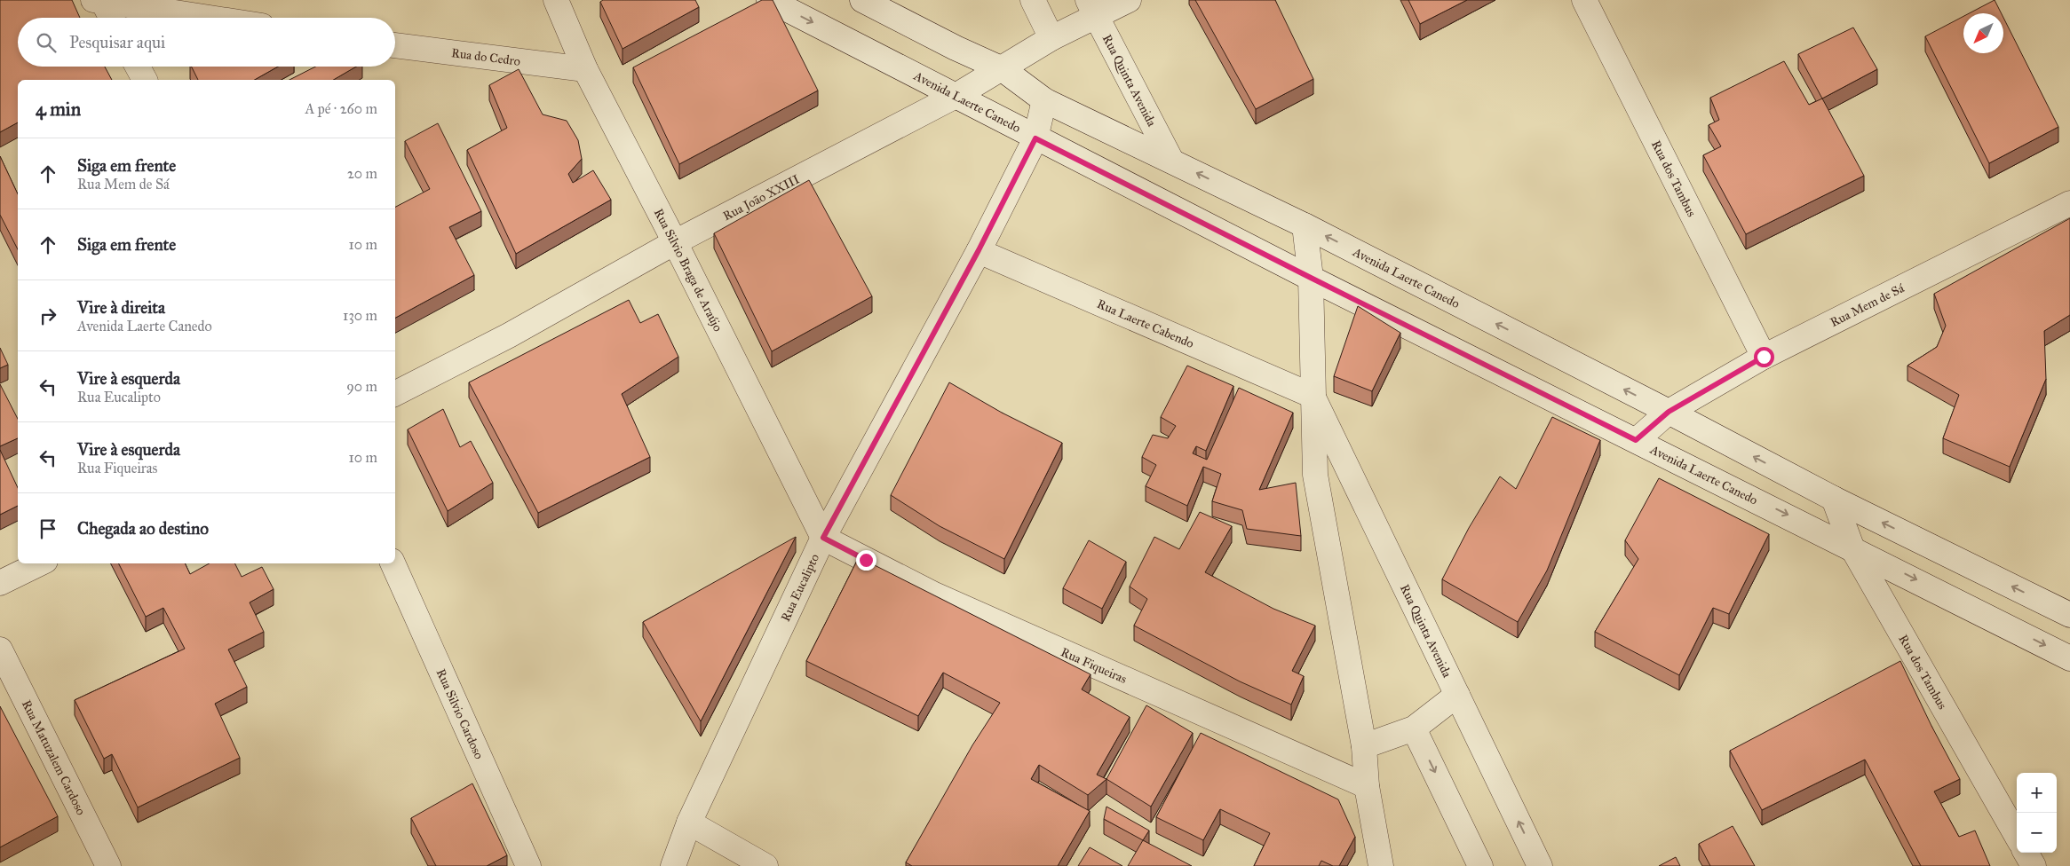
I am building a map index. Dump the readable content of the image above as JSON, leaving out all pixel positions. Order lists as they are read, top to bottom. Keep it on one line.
{"streets":{"street":["Rua do Cedro","Rua Quinta Avenida","Avenida Laerte Canedo","Rua dos Tambus","Rua João XXIII","Rua Silvio Braga de Araújo","Rua Mem de Sá","Rua Laerte Cabendo","Rua Eucalipto","Rua Fiqueiras","Rua Silvio Cardoso","Rua Matuzalem Cardoso"]},"crossings":[["Rua do Cedro","Rua Silvio Braga de Araújo"],["Rua Quinta Avenida","Avenida Laerte Canedo"],["Rua Quinta Avenida","Rua João XXIII"],["Rua Quinta Avenida","Rua Laerte Cabendo"],["Avenida Laerte Canedo","Rua dos Tambus"],["Avenida Laerte Canedo","Rua João XXIII"],["Avenida Laerte Canedo","Rua Mem de Sá"],["Avenida Laerte Canedo","Rua Eucalipto"],["Rua dos Tambus","Rua Mem de Sá"],["Rua João XXIII","Rua Silvio Braga de Araújo"],["Rua Silvio Braga de Araújo","Rua Eucalipto"],["Rua Silvio Braga de Araújo","Rua Fiqueiras"],["Rua Laerte Cabendo","Rua Eucalipto"],["Rua Eucalipto","Rua Fiqueiras"]],"north":"bottom left","page":{"search":"Pesquisar aqui","heading":["4 min","A pé · 260 m"],"list":[["Siga em frente","Rua Mem de Sá","20 m"],["Siga em frente","10 m"],["Vire à direita","Avenida Laerte Canedo","130 m"],["Vire à esquerda","Rua Eucalipto","90 m"],["Vire à esquerda","Rua Fiqueiras","10 m"],"Chegada ao destino"],"map_buttons":["+","−"]}}
